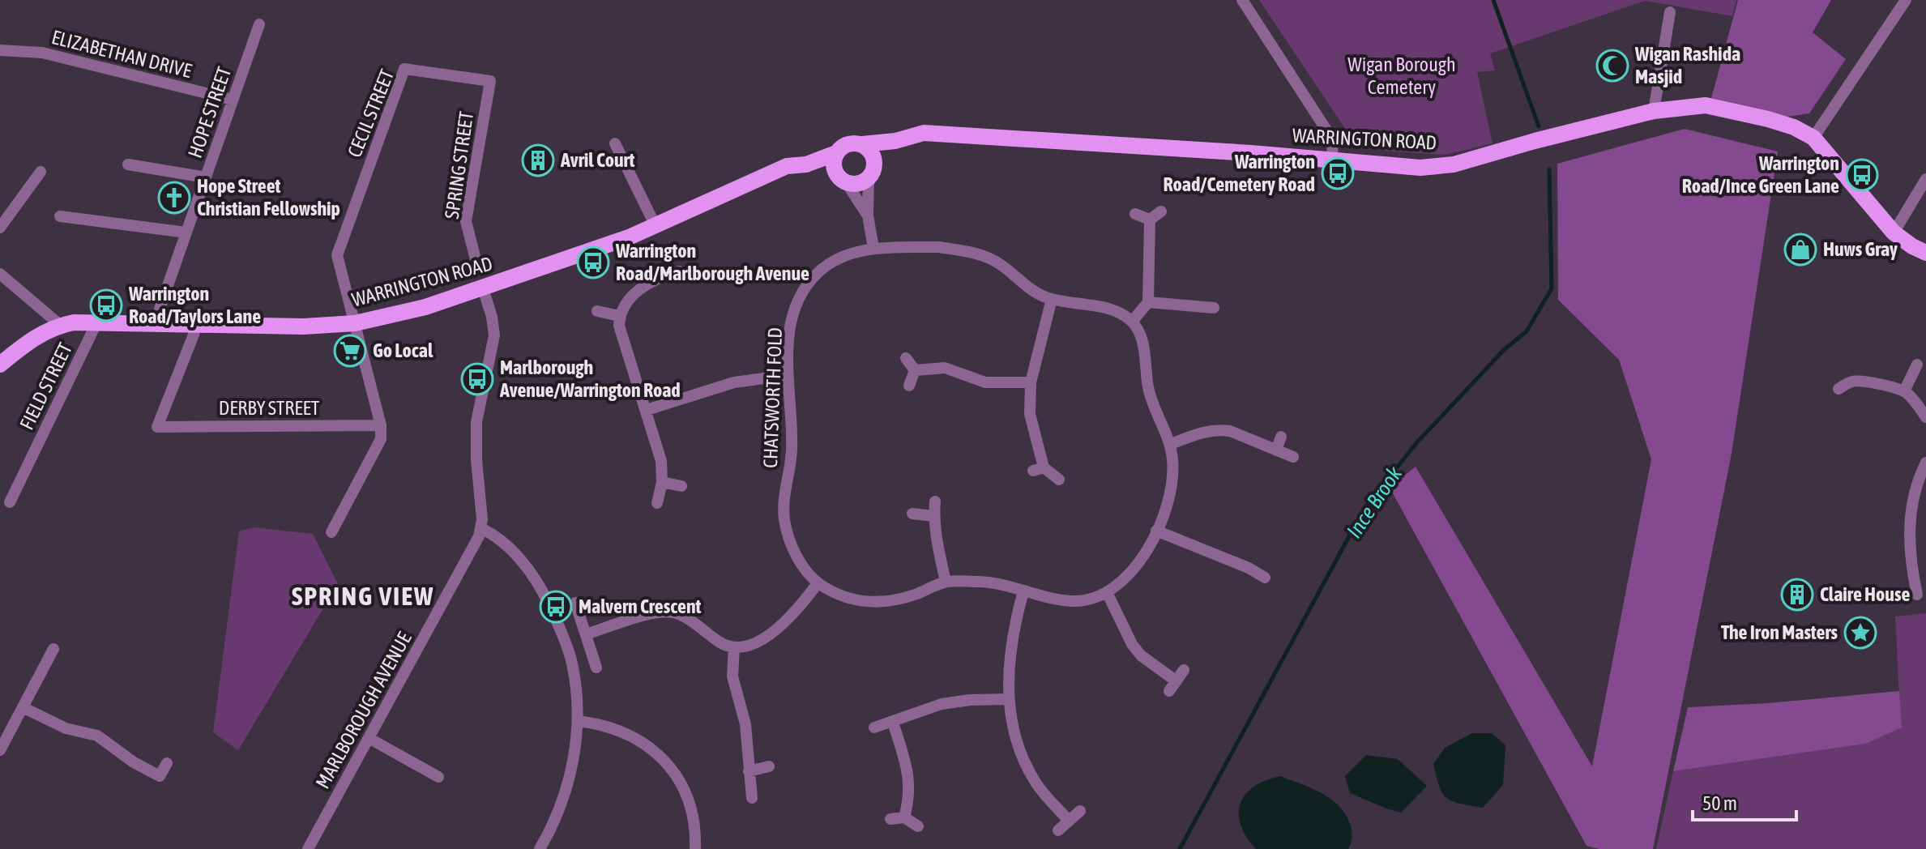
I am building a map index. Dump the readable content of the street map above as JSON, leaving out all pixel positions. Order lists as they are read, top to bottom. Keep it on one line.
{"streets":{"main road":["WARRINGTON ROAD"],"street":["ELIZABETHAN DRIVE","HOPE STREET","CECIL STREET","SPRING STREET","FIELD STREET","CHATSWORTH FOLD","DERBY STREET","MARLBOROUGH AVENUE"]},"crossings":[["ELIZABETHAN DRIVE","HOPE STREET"],["HOPE STREET","WARRINGTON ROAD"],["CECIL STREET","WARRINGTON ROAD"],["CECIL STREET","SPRING STREET"],["WARRINGTON ROAD","FIELD STREET"],["WARRINGTON ROAD","DERBY STREET"],["WARRINGTON ROAD","MARLBOROUGH AVENUE"]],"districts":["SPRING VIEW"],"water":["Ince Brook"],"parks":["Wigan Borough Cemetery"],"places":{"mosque":["Wigan Rashida Masjid"],"building":["Avril Court","Claire House"],"bus stop":["Warrington Road/Cemetery Road","Warrington Road/Ince Green Lane","Warrington Road/Marlborough Avenue","Warrington Road/Taylors Lane","Marlborough Avenue/Warrington Road","Malvern Crescent"],"church":["Hope Street Christian Fellowship"],"shop":["Huws Gray"],"supermarket":["Go Local"],"place":["The Iron Masters"]},"scale_bar":"50 m"}
